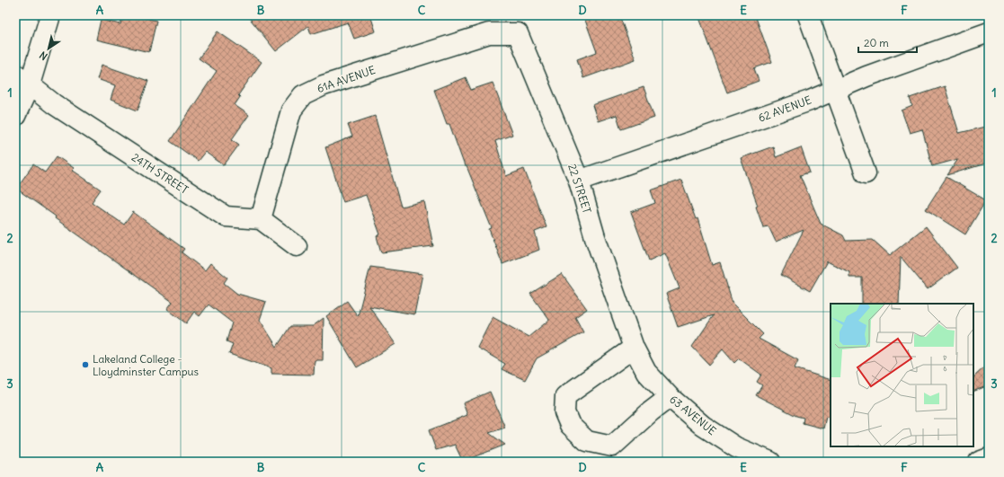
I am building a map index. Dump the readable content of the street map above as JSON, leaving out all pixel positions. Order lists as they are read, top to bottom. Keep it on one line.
{"streets":{"street":["61A AVENUE","62 AVENUE","24TH STREET","22 STREET","63 AVENUE"]},"crossings":[["61A AVENUE","24TH STREET"],["61A AVENUE","22 STREET"],["62 AVENUE","22 STREET"],["22 STREET","63 AVENUE"]],"places":["Lakeland College - Lloydminster Campus"],"scale_bar":"20 m","north":"bottom left","grid":{"columns":["A","B","C","D","E","F"],"rows":["1","2","3"]}}
